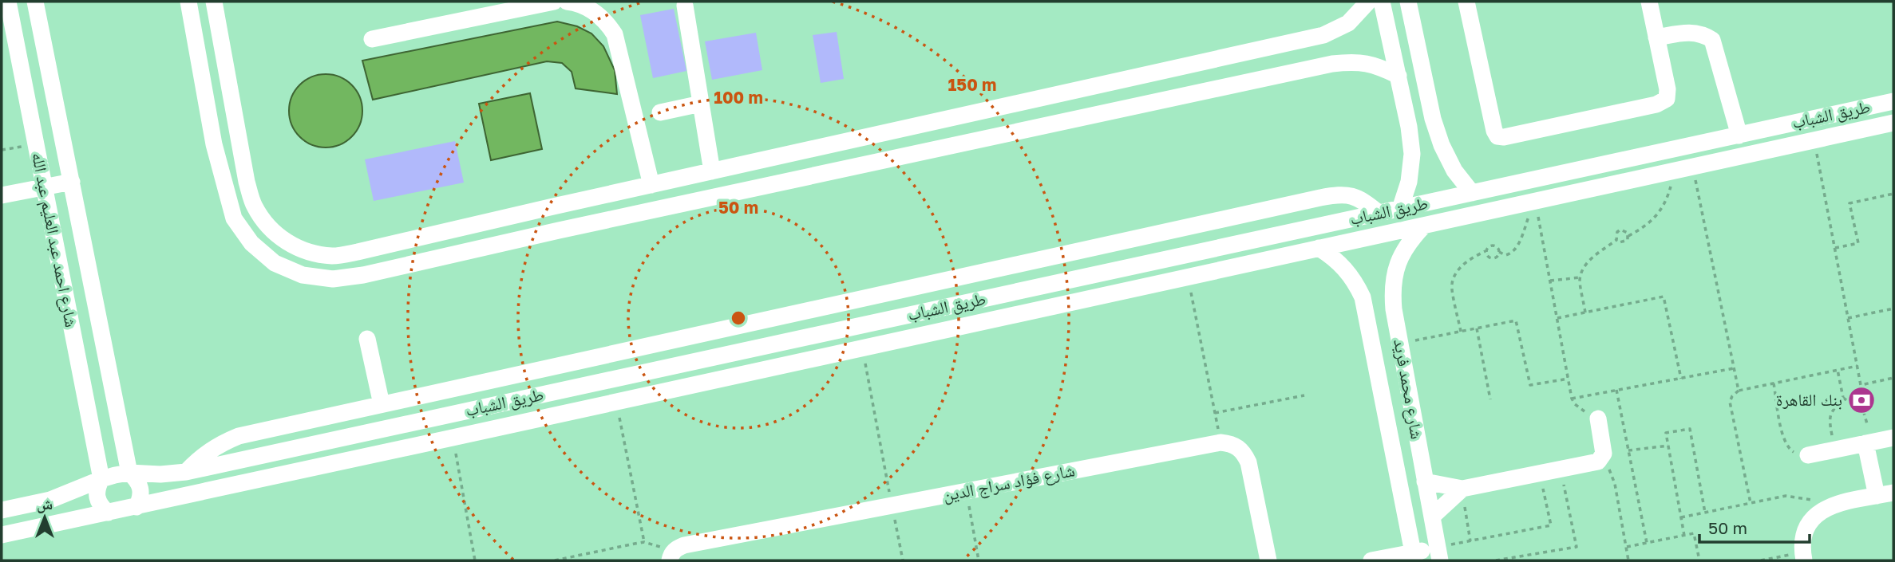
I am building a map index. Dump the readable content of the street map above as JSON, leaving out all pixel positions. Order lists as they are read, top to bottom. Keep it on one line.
{"streets":{"street":["طريق الشباب","شارع احمد عبد العليم عبد الله","شارع محمد فريد","شارع فؤاد سراج الدين"]},"crossings":[["طريق الشباب","شارع احمد عبد العليم عبد الله"],["طريق الشباب","شارع محمد فريد"]],"places":{"bank":["بنك القاهرة"]},"scale_bar":"50 m","north":"top","rings":["150 m","100 m","50 m"]}
